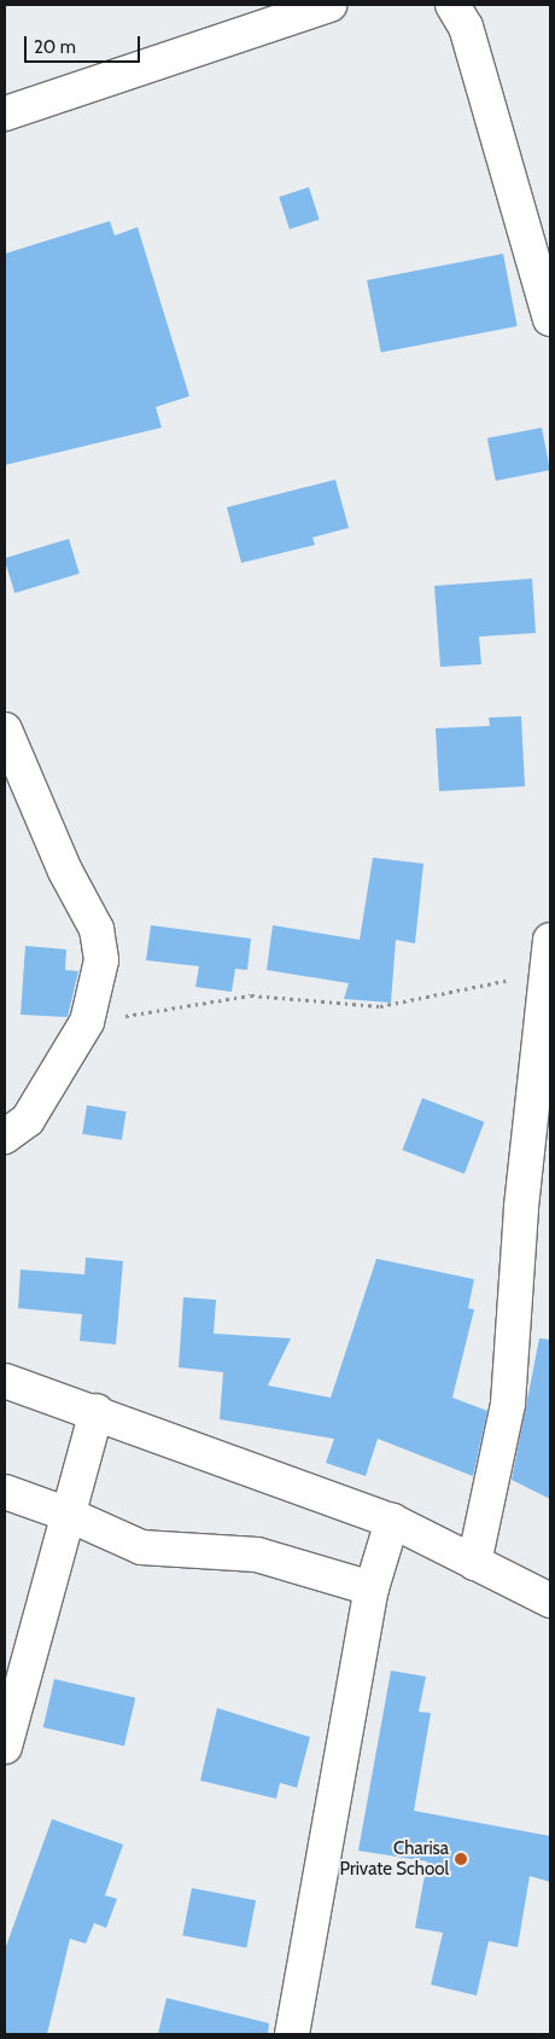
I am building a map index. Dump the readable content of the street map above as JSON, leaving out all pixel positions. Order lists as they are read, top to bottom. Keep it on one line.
{"places":["Charisa Private School"],"scale_bar":"20 m"}
